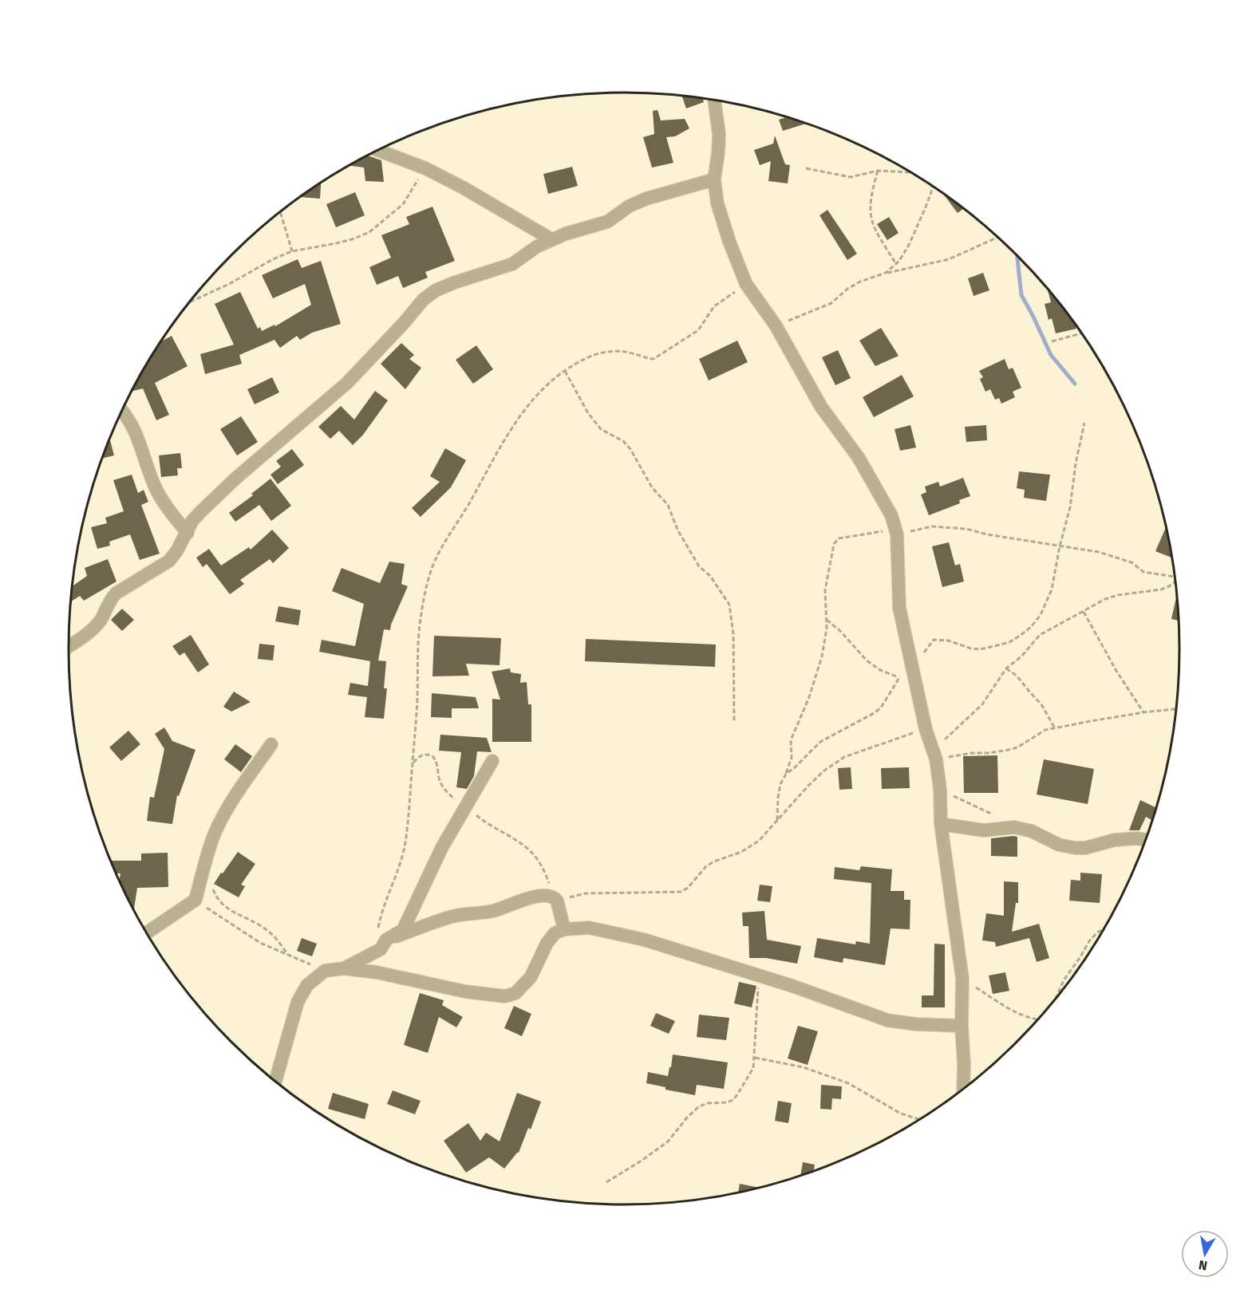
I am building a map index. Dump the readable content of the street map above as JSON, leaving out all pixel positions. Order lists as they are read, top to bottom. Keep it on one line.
{"north":"bottom"}
